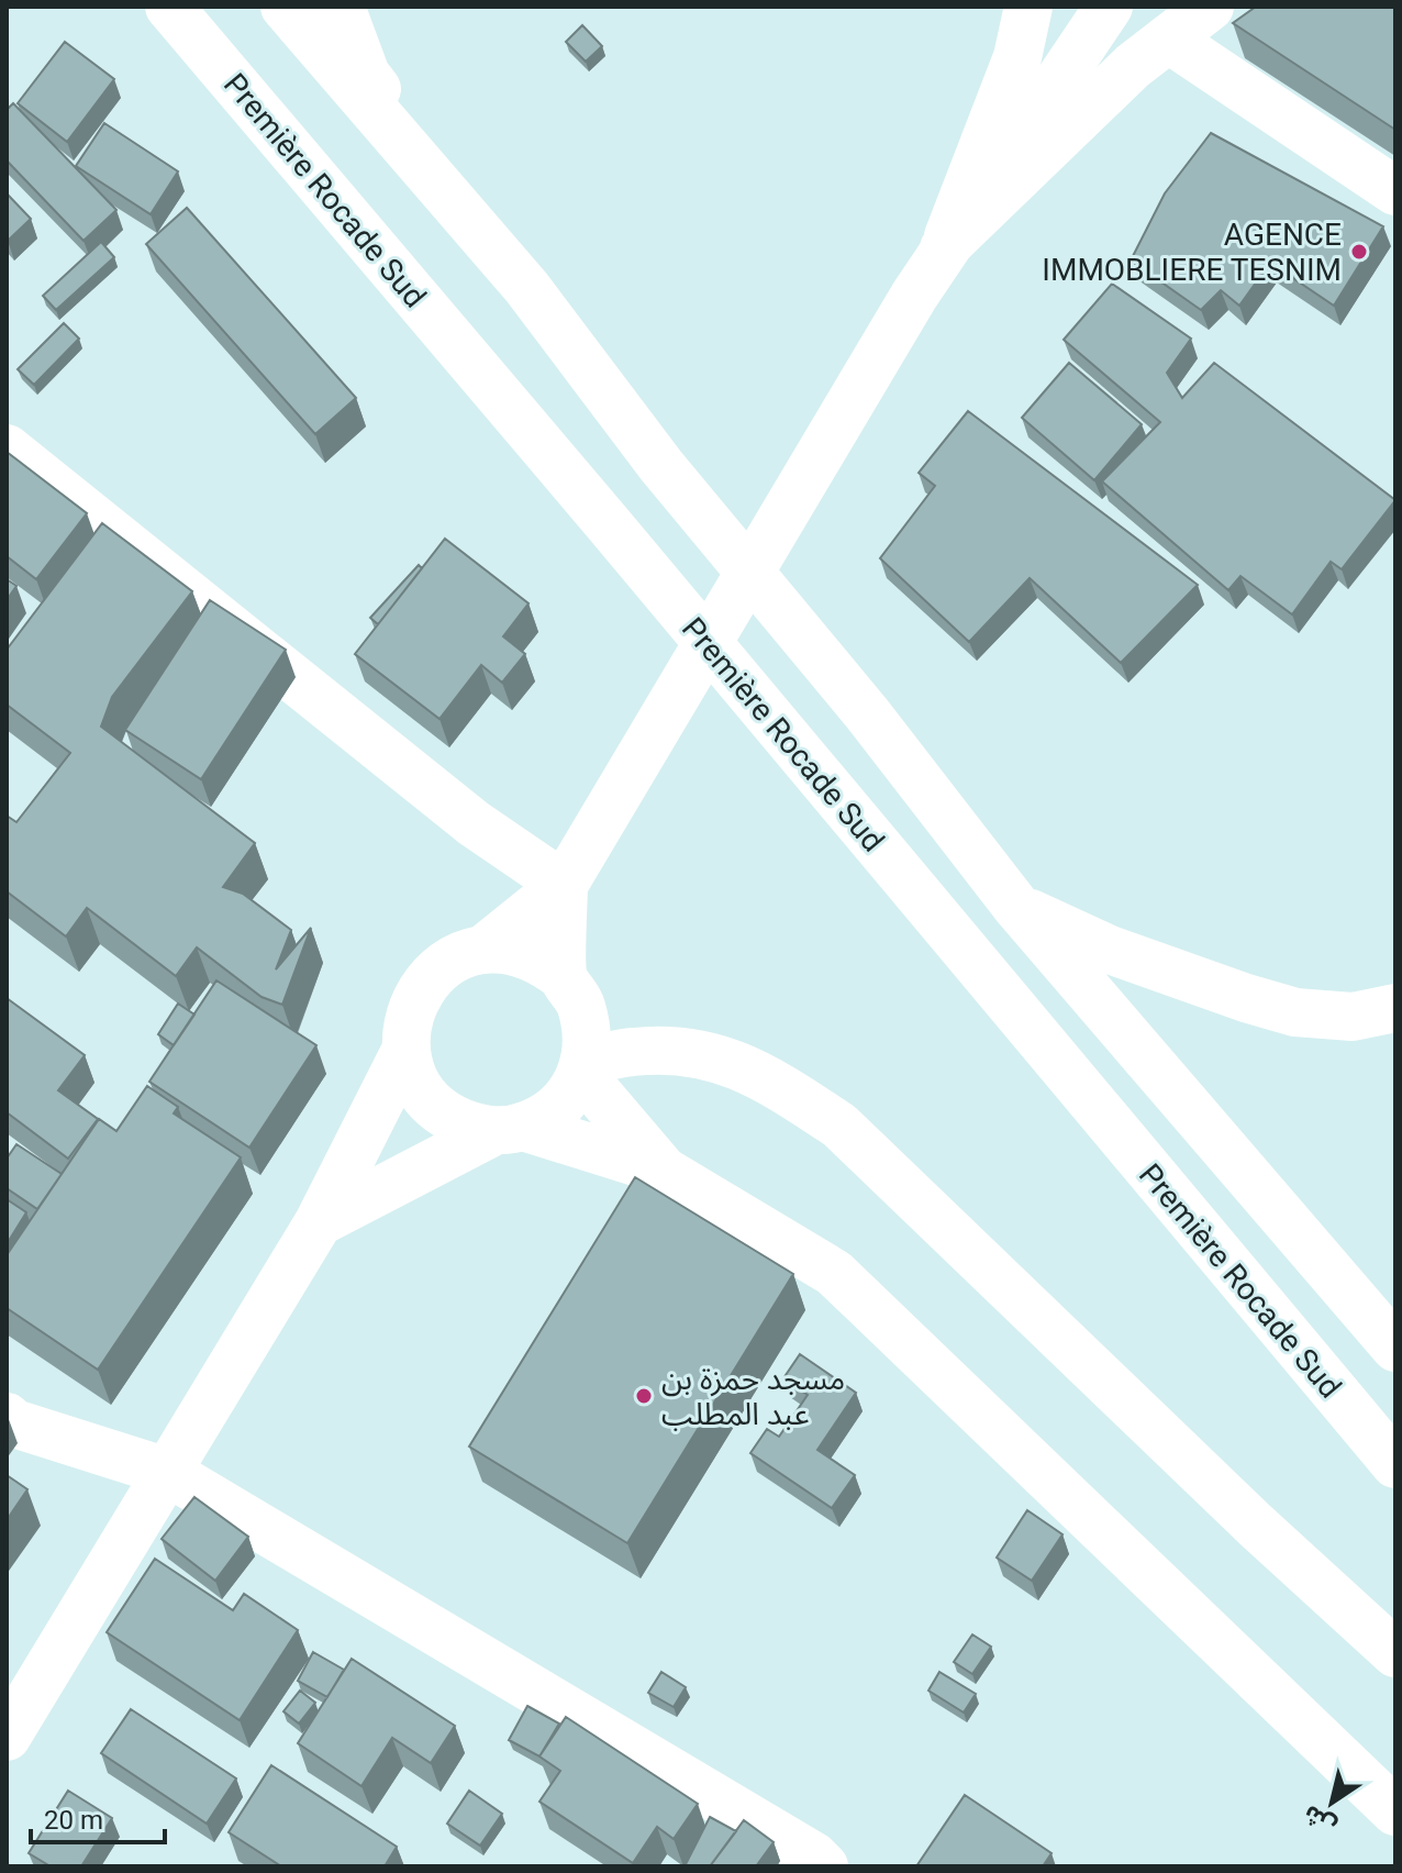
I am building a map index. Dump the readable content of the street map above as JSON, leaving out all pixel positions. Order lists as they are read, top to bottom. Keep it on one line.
{"streets":{"main road":["Première Rocade Sud"]},"places":["AGENCE IMMOBLIERE TESNIM","مسجد حمزة بن عبد المطلب"],"scale_bar":"20 m","north":"bottom left"}
